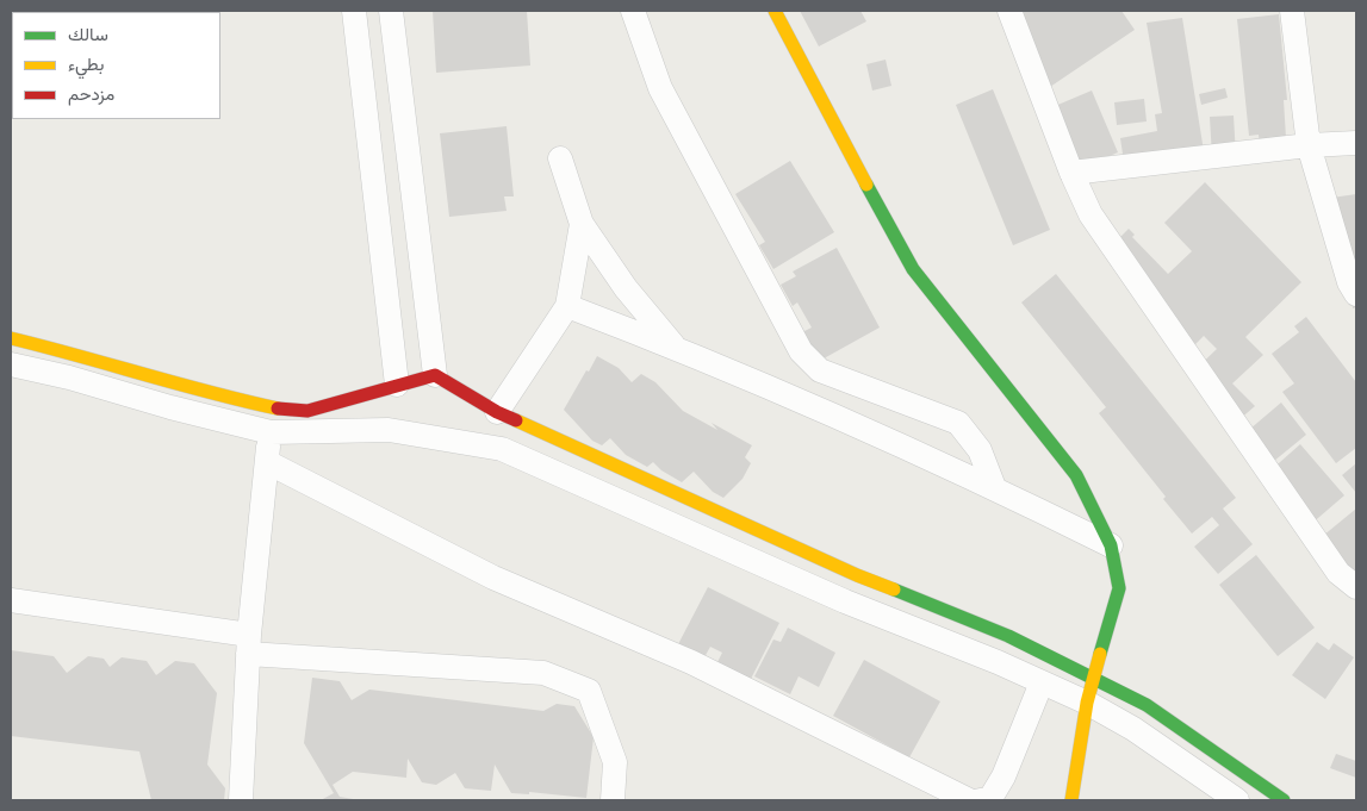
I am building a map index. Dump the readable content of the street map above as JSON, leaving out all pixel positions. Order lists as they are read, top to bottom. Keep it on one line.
{"legend":["سالك","بطيء","مزدحم"]}
